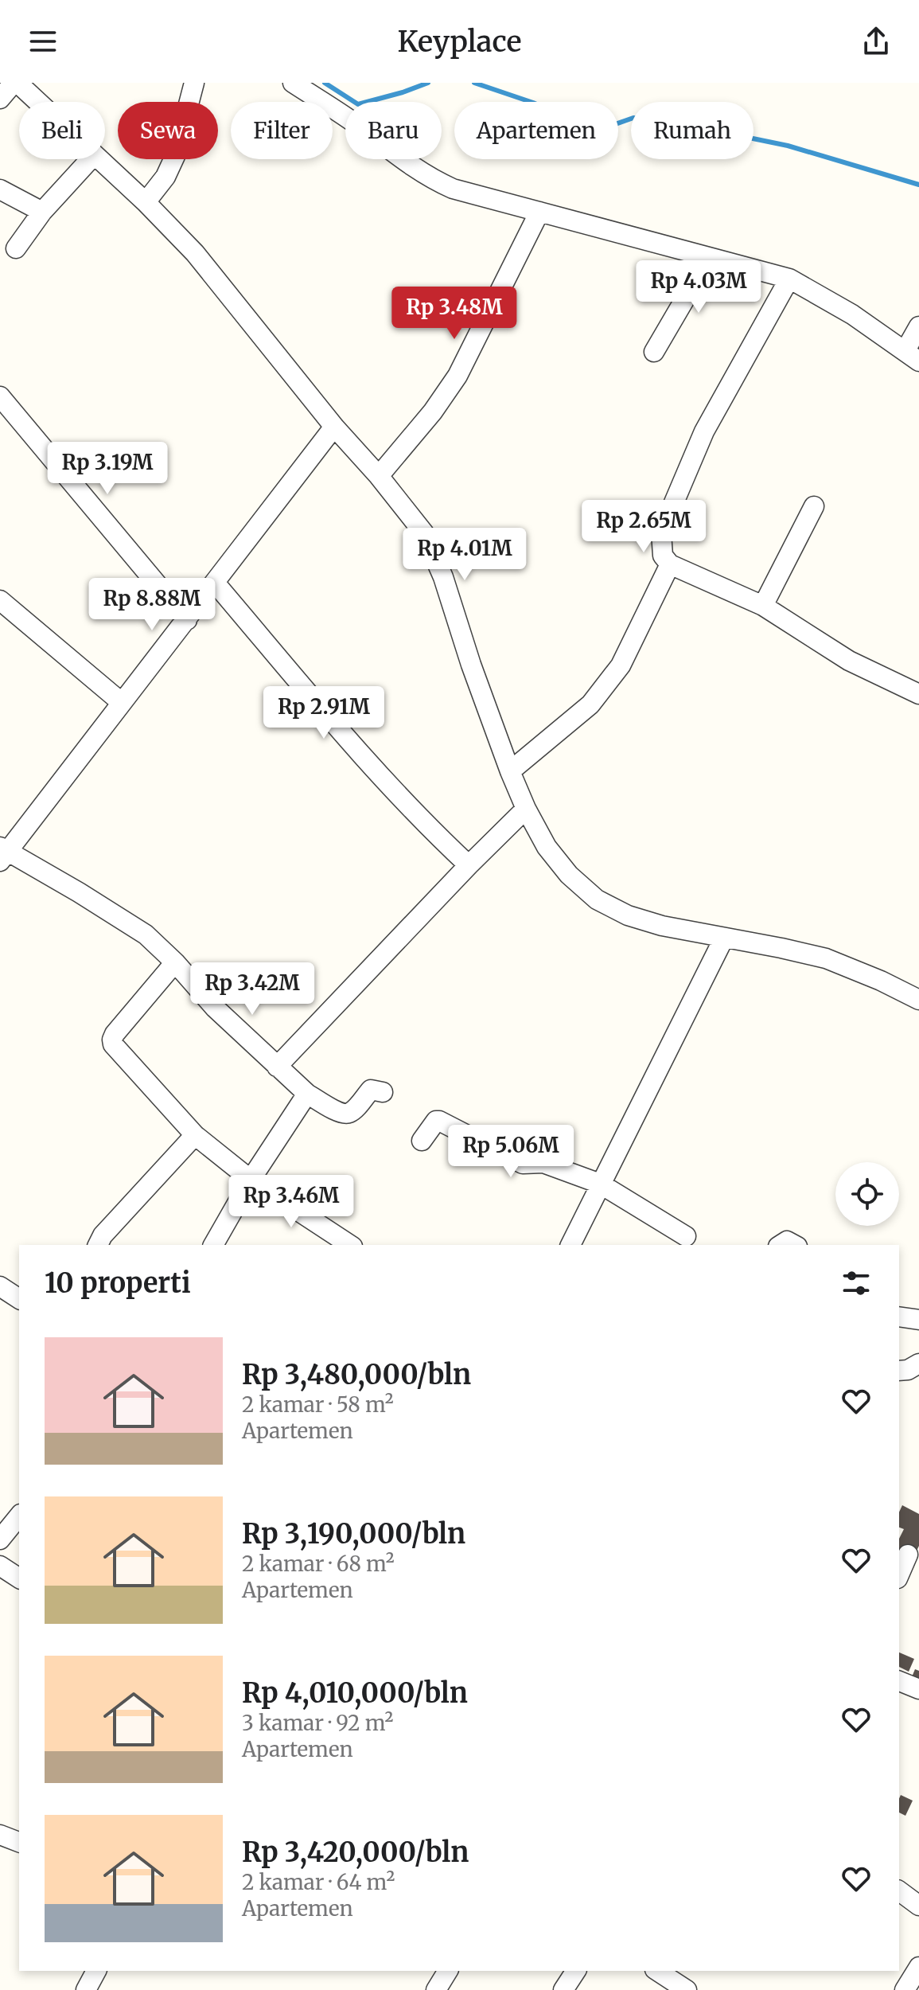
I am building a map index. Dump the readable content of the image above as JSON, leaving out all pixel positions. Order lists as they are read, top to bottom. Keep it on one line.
{"page":{"header":"Keyplace","chip":["Beli","Sewa","Filter","Baru","Apartemen","Rumah"],"price":["Rp 4.03M","Rp 3.48M","Rp 3.19M","Rp 2.65M","Rp 4.01M","Rp 8.88M","Rp 2.91M","Rp 3.42M","Rp 5.06M","Rp 3.46M"],"heading":"10 properti","list":[{"name":"Rp 3,480,000/bln","note":"2 kamar · 58 m² · Apartemen"},{"name":"Rp 3,190,000/bln","note":"2 kamar · 68 m² · Apartemen"},{"name":"Rp 4,010,000/bln","note":"3 kamar · 92 m² · Apartemen"},{"name":"Rp 3,420,000/bln","note":"2 kamar · 64 m² · Apartemen"}]}}
